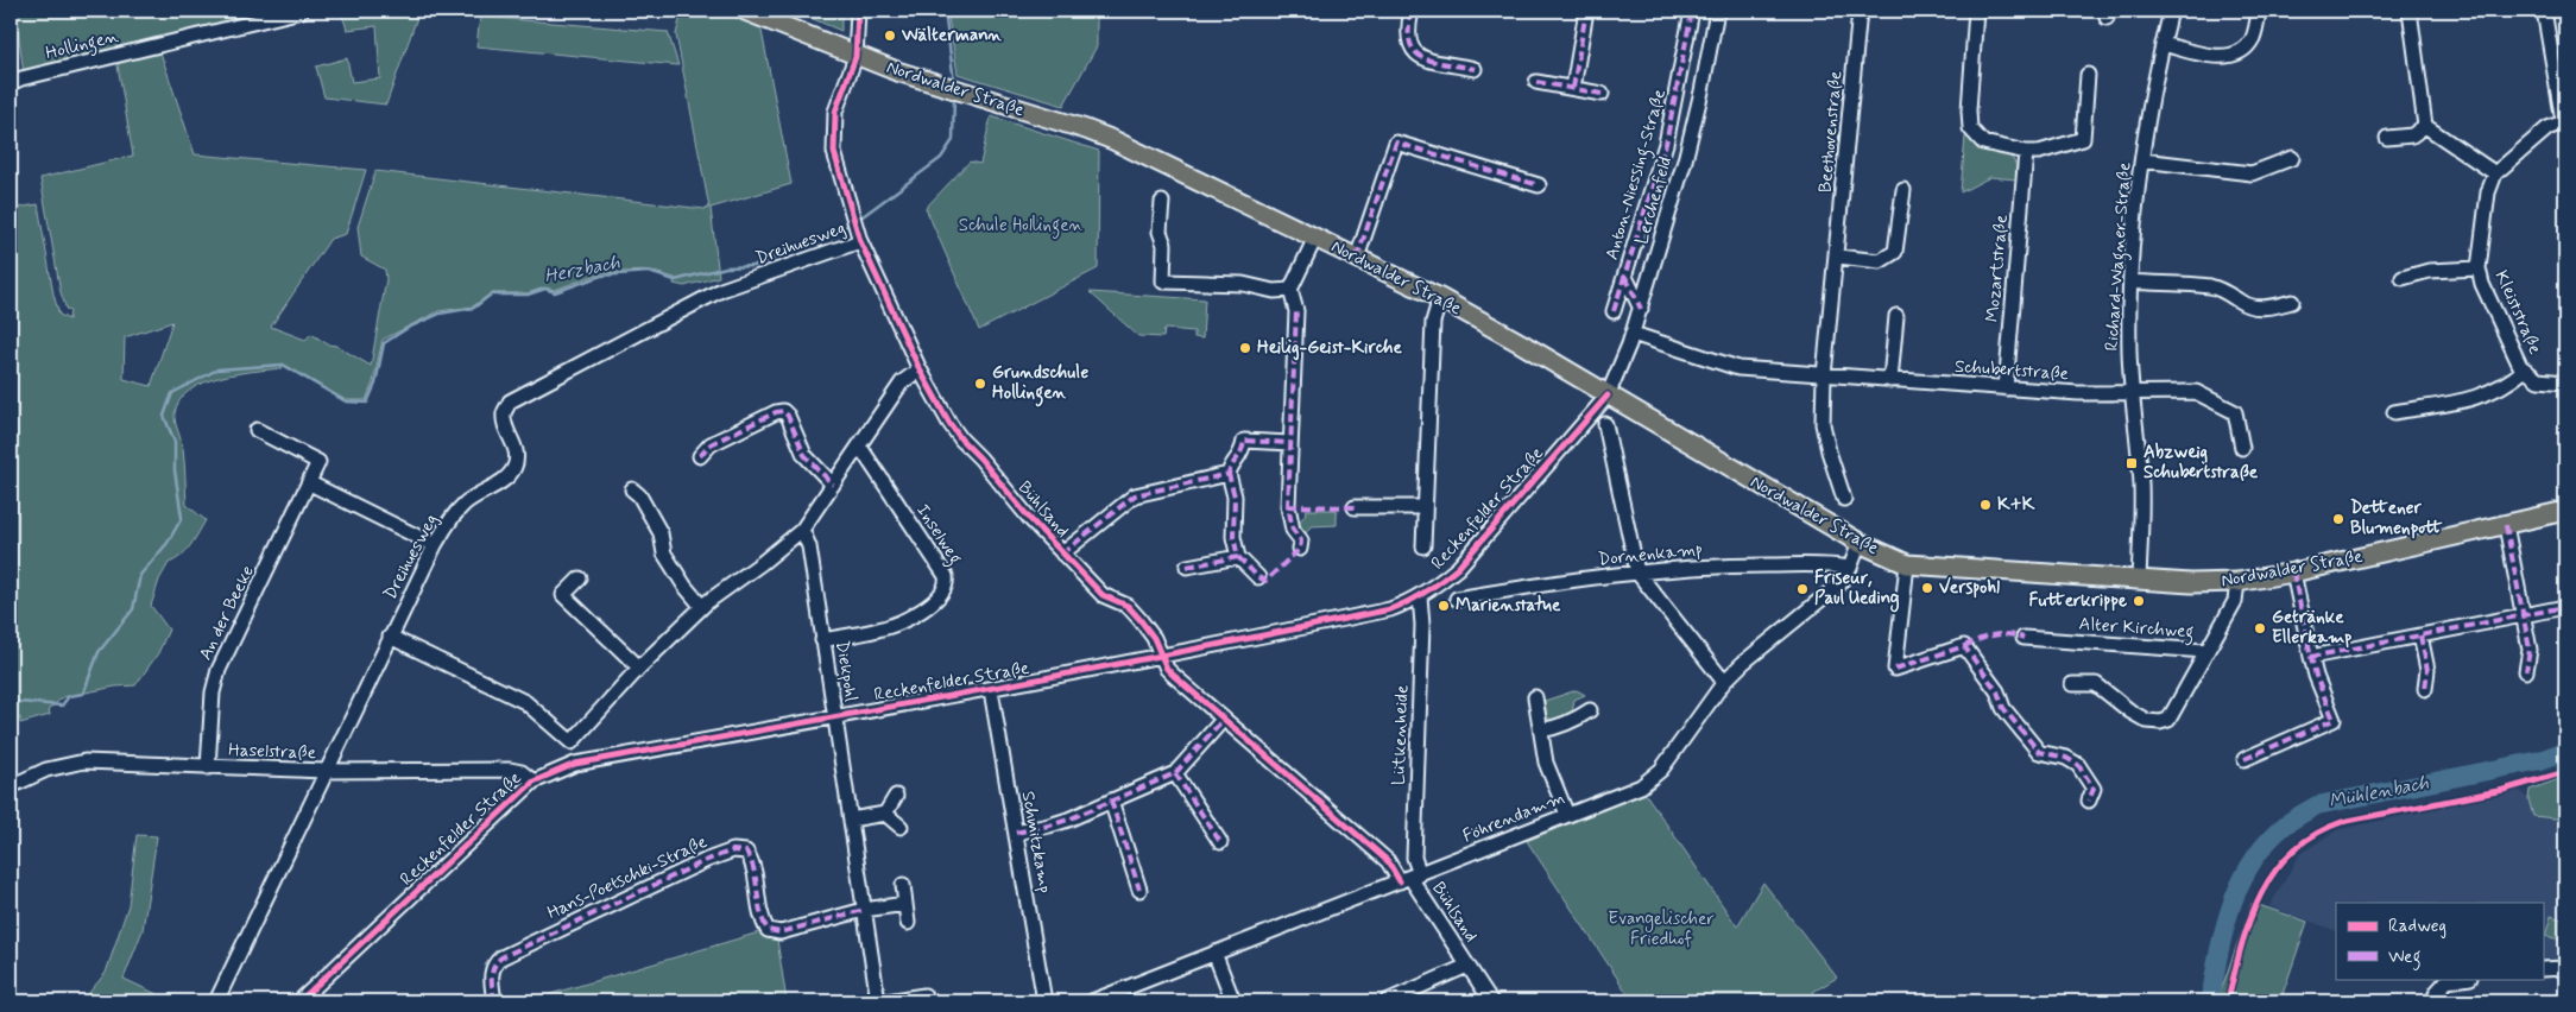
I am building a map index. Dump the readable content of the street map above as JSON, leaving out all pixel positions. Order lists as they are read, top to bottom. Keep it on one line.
{"streets":{"main road":["Nordwalder Straße"],"street":["Hollingen","Beethovenstraße","Anton-Niessing-Straße","Lerchenfeld","Dreihuesweg","Richard-Wagner-Straße","Mozartstraße","Kleiststraße","Schubertstraße","Reckenfelder Straße","Bühlsand","Inselweg","Dornenkamp","An der Beeke","Alter Kirchweg","Diekpohl","Lütkenheide","Haselstraße","Föhrendamm","Schmitzkamp","Hans-Poetschki-Straße"]},"crossings":[["Nordwalder Straße","Lerchenfeld"],["Nordwalder Straße","Richard-Wagner-Straße"],["Nordwalder Straße","Reckenfelder Straße"],["Nordwalder Straße","Bühlsand"],["Nordwalder Straße","Alter Kirchweg"],["Nordwalder Straße","Föhrendamm"],["Beethovenstraße","Schubertstraße"],["Lerchenfeld","Schubertstraße"],["Lerchenfeld","Reckenfelder Straße"],["Dreihuesweg","Bühlsand"],["Dreihuesweg","Haselstraße"],["Richard-Wagner-Straße","Schubertstraße"],["Mozartstraße","Schubertstraße"],["Reckenfelder Straße","Bühlsand"],["Reckenfelder Straße","Diekpohl"],["Reckenfelder Straße","Lütkenheide"],["Reckenfelder Straße","Haselstraße"],["Reckenfelder Straße","Schmitzkamp"],["Bühlsand","Lütkenheide"],["Bühlsand","Föhrendamm"],["Inselweg","Diekpohl"],["Dornenkamp","Föhrendamm"],["An der Beeke","Haselstraße"],["Diekpohl","Hans-Poetschki-Straße"],["Lütkenheide","Föhrendamm"]],"water":["Herzbach","Mühlenbach"],"parks":["Schule Hollingen","Evangelischer Friedhof"],"places":{"other":["Wältermann","Heilig-Geist-Kirche","Grundschule Hollingen","K+K","Dettener Blumenpott","Verspohl","Friseur, Paul Ueding","Futterkrippe","Marienstatue","Getränke Ellerkamp"],"transit":["Abzweig Schubertstraße"]},"legend":["Radweg","Weg"]}
